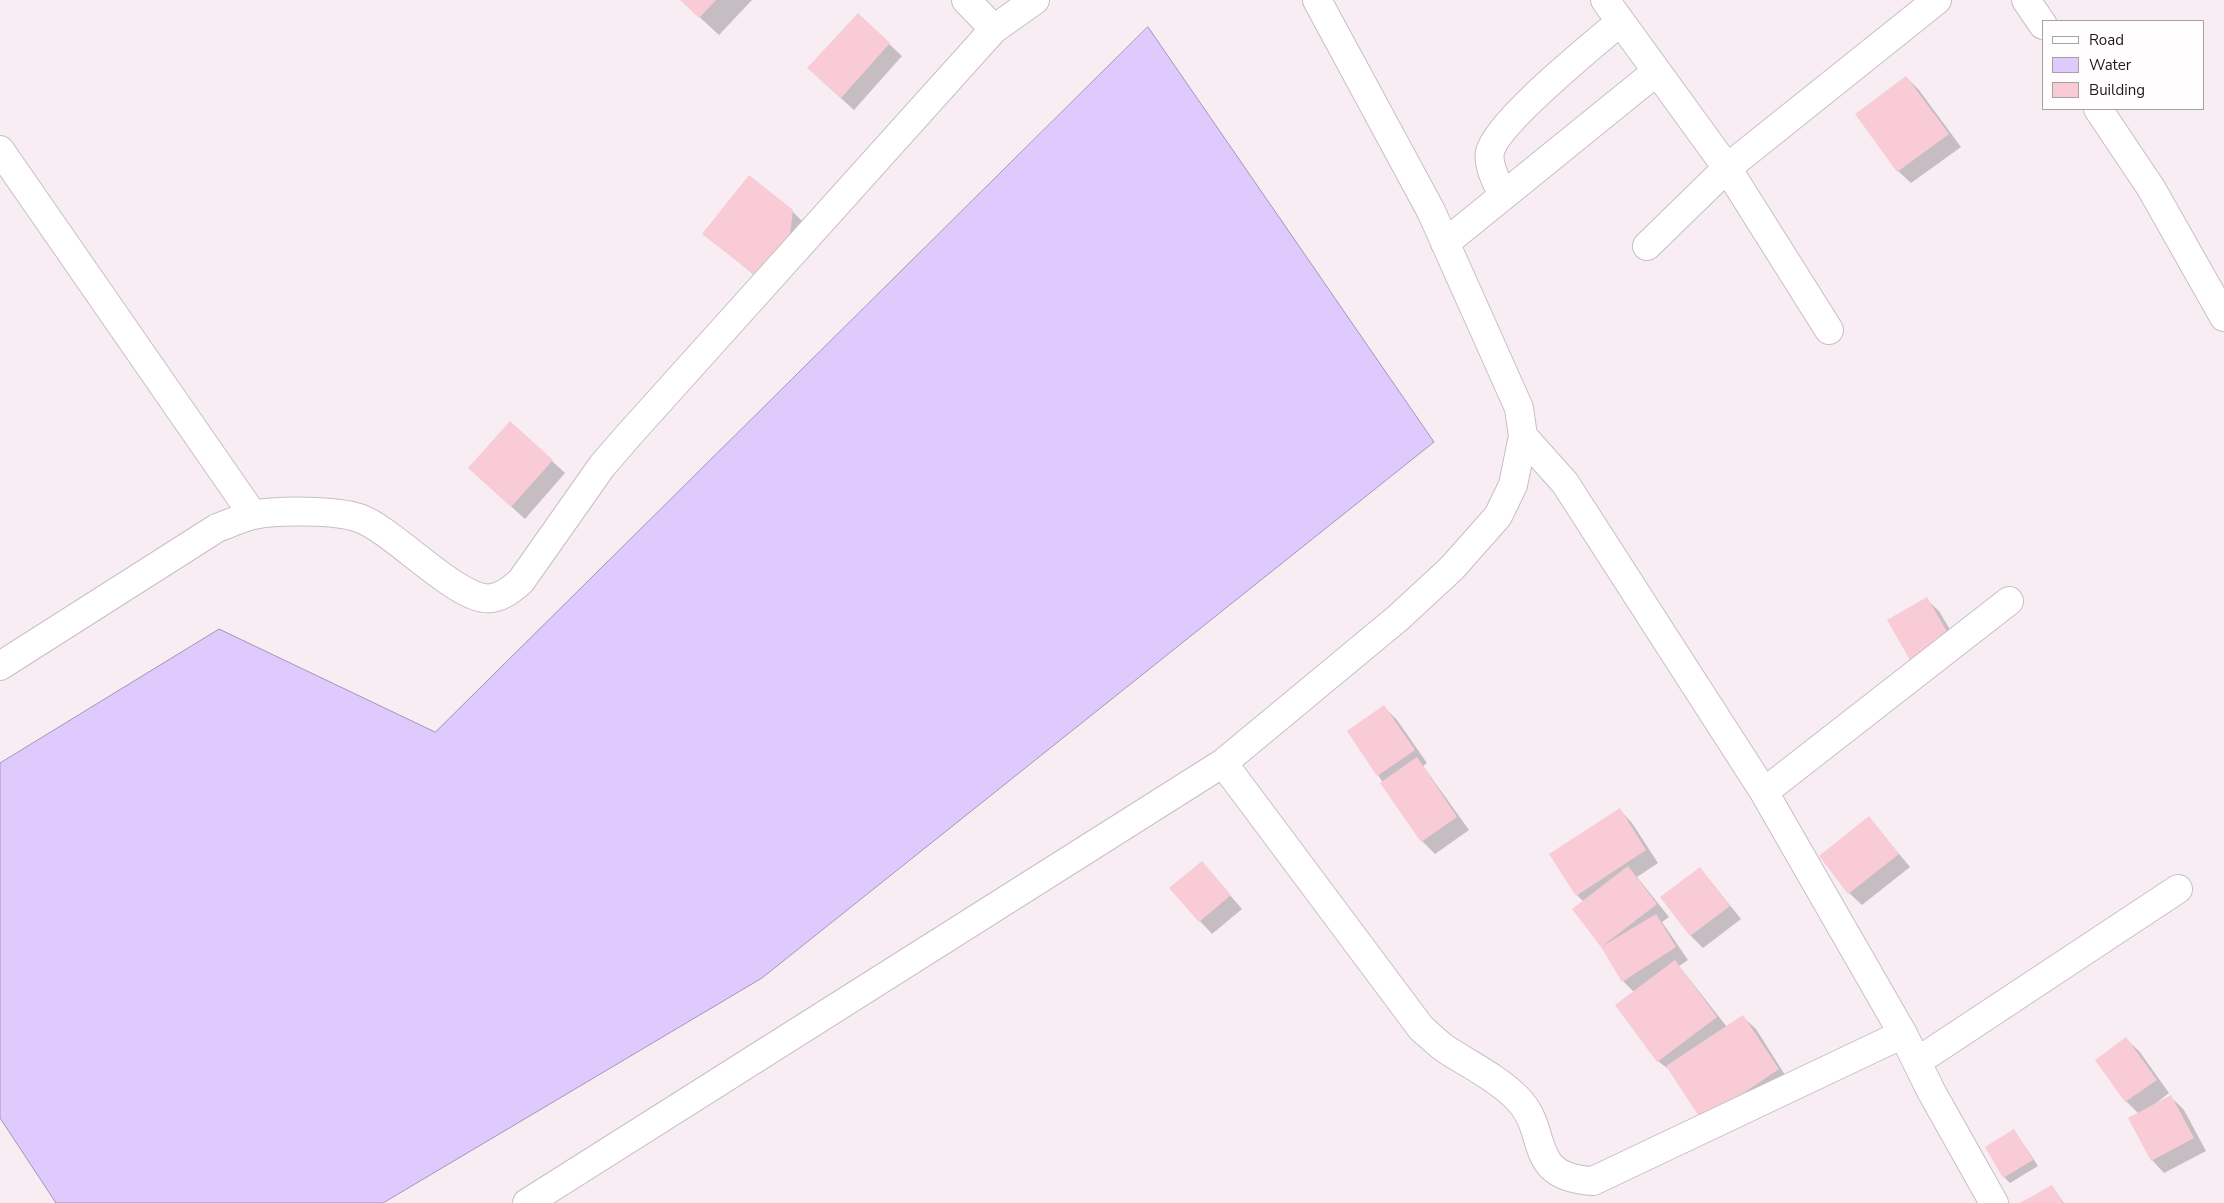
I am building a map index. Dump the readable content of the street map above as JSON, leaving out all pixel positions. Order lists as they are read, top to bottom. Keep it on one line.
{"legend":["Road","Water","Building"]}
